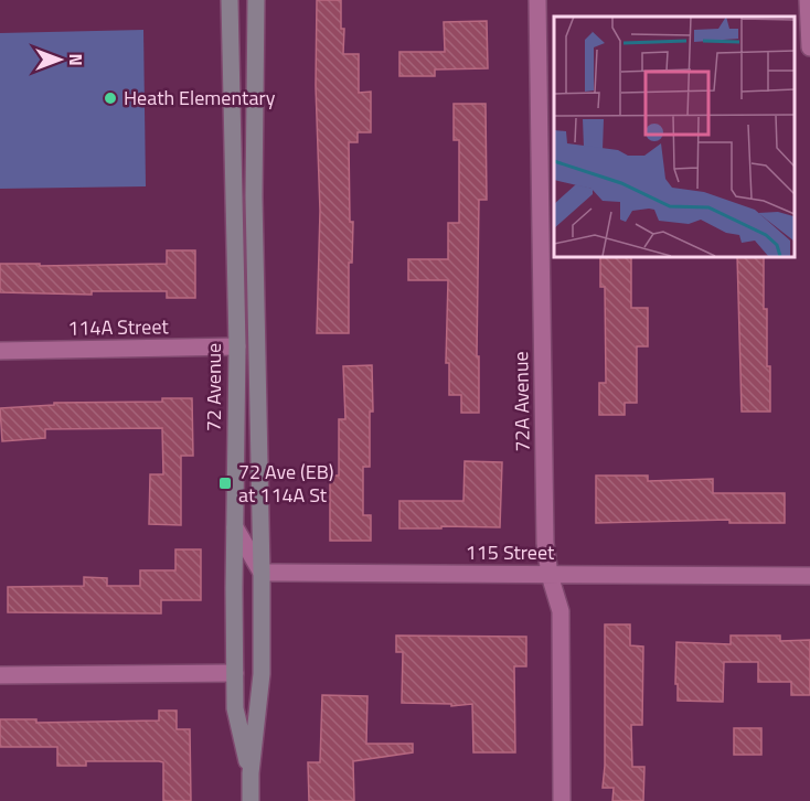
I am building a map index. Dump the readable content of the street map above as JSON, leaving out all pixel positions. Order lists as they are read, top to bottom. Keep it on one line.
{"streets":{"main road":["72 Avenue"],"street":["114A Street","72A Avenue","115 Street"]},"crossings":[["114A Street","72 Avenue"],["72 Avenue","115 Street"],["72A Avenue","115 Street"]],"places":{"other":["Heath Elementary"],"transit":["72 Ave (EB) at 114A St"]},"north":"right"}
